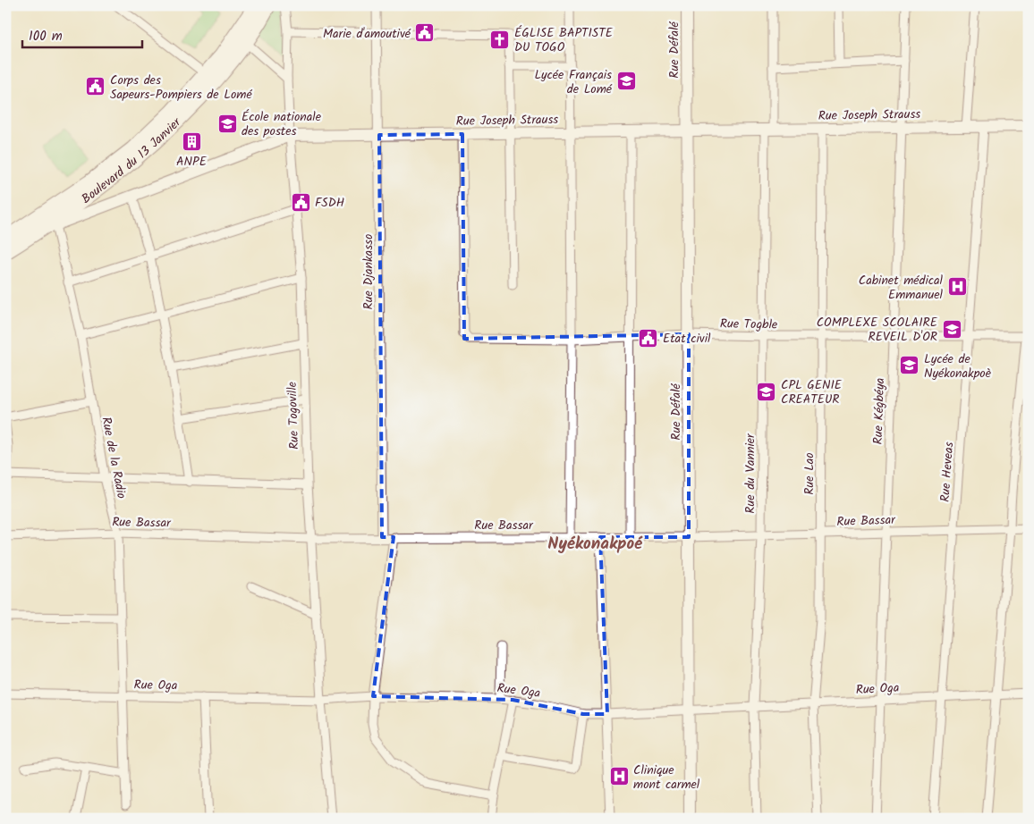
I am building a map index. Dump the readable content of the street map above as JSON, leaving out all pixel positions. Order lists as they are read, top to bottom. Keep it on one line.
{"streets":{"highway":["Boulevard du 13 Janvier"],"street":["Rue Défalé","Rue Joseph Strauss","Rue Djankasso","Rue Togble","Rue Kégbéya","Rue Togoville","Rue de la Radio","Rue Heveas","Rue du Vannier","Rue Lao","Rue Bassar","Rue Oga"]},"crossings":[["Rue Défalé","Rue Joseph Strauss"],["Rue Défalé","Rue Togble"],["Rue Défalé","Rue Bassar"],["Rue Défalé","Rue Oga"],["Rue Joseph Strauss","Boulevard du 13 Janvier"],["Rue Joseph Strauss","Rue Djankasso"],["Rue Joseph Strauss","Rue Togble"],["Rue Joseph Strauss","Rue Kégbéya"],["Rue Joseph Strauss","Rue Togoville"],["Rue Joseph Strauss","Rue de la Radio"],["Rue Joseph Strauss","Rue Heveas"],["Rue Joseph Strauss","Rue du Vannier"],["Rue Joseph Strauss","Rue Lao"],["Rue Djankasso","Rue Bassar"],["Rue Togble","Rue Kégbéya"],["Rue Togble","Rue Heveas"],["Rue Togble","Rue du Vannier"],["Rue Togble","Rue Lao"],["Rue Kégbéya","Rue Bassar"],["Rue Kégbéya","Rue Oga"],["Rue Togoville","Rue Bassar"],["Rue Togoville","Rue Oga"],["Rue de la Radio","Rue Bassar"],["Rue de la Radio","Rue Oga"],["Rue Heveas","Rue Bassar"],["Rue Heveas","Rue Oga"],["Rue du Vannier","Rue Bassar"],["Rue du Vannier","Rue Oga"],["Rue Lao","Rue Bassar"],["Rue Lao","Rue Oga"]],"districts":["Nyékonakpoé"],"places":{"public building":["Marie d'amoutivé","Corps des Sapeurs-Pompiers de Lomé","FSDH","Etat civil"],"church":["ÉGLISE BAPTISTE DU TOGO"],"school or university":["Lycée Français de Lomé","École nationale des postes","COMPLEXE SCOLAIRE REVEIL D'OR","Lycée de Nyékonakpoè","CPL GENIE CREATEUR"],"building":["ANPE"],"hospital":["Cabinet médical Emmanuel","Clinique mont carmel"]},"scale_bar":"100 m"}
